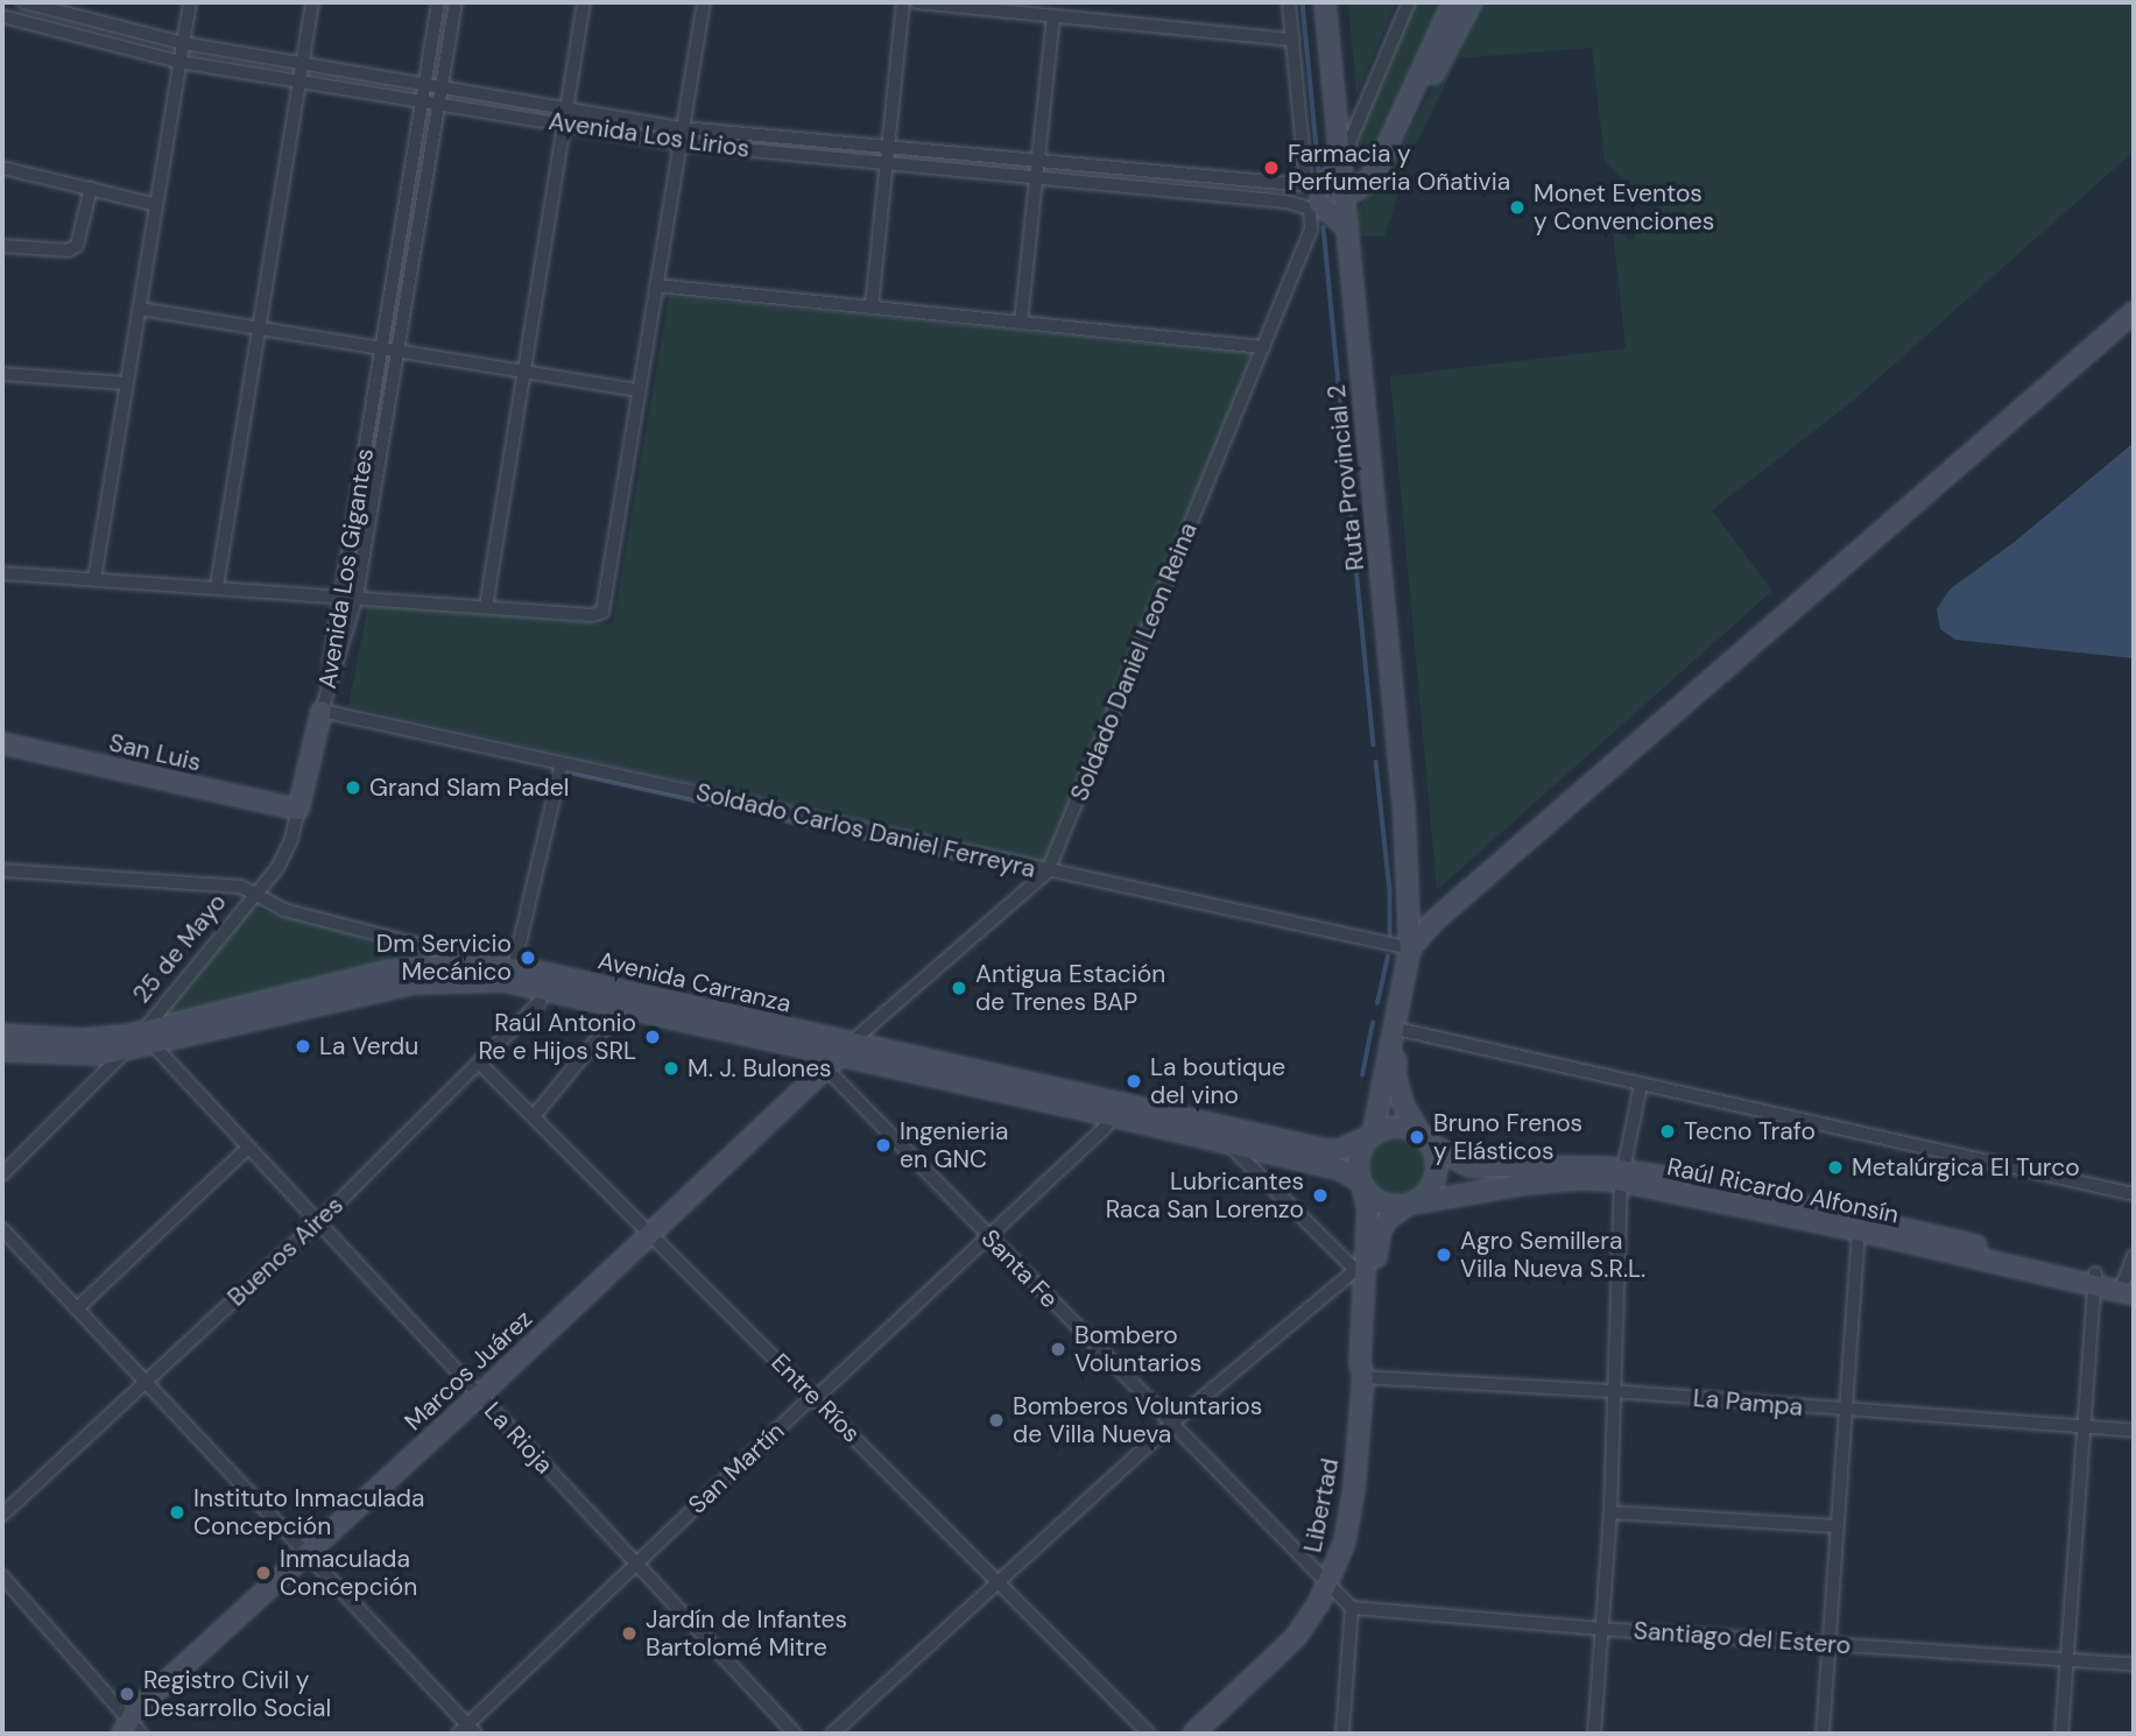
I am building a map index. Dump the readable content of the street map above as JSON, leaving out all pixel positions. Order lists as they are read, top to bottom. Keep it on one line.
{"streets":{"main road":["Ruta Provincial 2","San Luis","25 de Mayo","Avenida Carranza","Raúl Ricardo Alfonsín","Marcos Juárez","Libertad"],"street":["Avenida Los Lirios","Avenida Los Gigantes","Soldado Daniel Leon Reina","Soldado Carlos Daniel Ferreyra","Buenos Aires","Santa Fe","Entre Ríos","La Pampa","La Rioja","San Martín","Santiago del Estero"]},"crossings":[["Avenida Los Lirios","Avenida Los Gigantes"],["Avenida Los Lirios","Soldado Daniel Leon Reina"],["Ruta Provincial 2","Soldado Carlos Daniel Ferreyra"],["Avenida Los Gigantes","Soldado Carlos Daniel Ferreyra"],["Avenida Los Gigantes","25 de Mayo"],["Soldado Daniel Leon Reina","Soldado Carlos Daniel Ferreyra"],["Soldado Daniel Leon Reina","Avenida Carranza"],["Soldado Daniel Leon Reina","Marcos Juárez"],["San Luis","25 de Mayo"],["Soldado Carlos Daniel Ferreyra","25 de Mayo"],["25 de Mayo","Avenida Carranza"],["25 de Mayo","La Rioja"],["Avenida Carranza","Raúl Ricardo Alfonsín"],["Avenida Carranza","Buenos Aires"],["Avenida Carranza","Marcos Juárez"],["Avenida Carranza","La Rioja"],["Avenida Carranza","San Martín"],["Avenida Carranza","Libertad"],["Raúl Ricardo Alfonsín","Libertad"],["Buenos Aires","Entre Ríos"],["Buenos Aires","La Rioja"],["Santa Fe","Marcos Juárez"],["Santa Fe","San Martín"],["Santa Fe","Libertad"],["Santa Fe","Santiago del Estero"],["Marcos Juárez","Entre Ríos"],["Marcos Juárez","La Rioja"],["Entre Ríos","San Martín"],["La Pampa","Libertad"],["La Rioja","San Martín"]],"places":["Farmacia y Perfumeria Oñativia","Monet Eventos y Convenciones","Grand Slam Padel","Dm Servicio Mecánico","Antigua Estación de Trenes BAP","Raúl Antonio Re e Hijos SRL","La Verdu","M. J. Bulones","La boutique del vino","Tecno Trafo","Bruno Frenos y Elásticos","Ingenieria en GNC","Metalúrgica El Turco","Lubricantes Raca San Lorenzo","Agro Semillera Villa Nueva S.R.L.","Bombero Voluntarios","Bomberos Voluntarios de Villa Nueva","Instituto Inmaculada Concepción","Inmaculada Concepción","Jardín de Infantes Bartolomé Mitre","Registro Civil y Desarrollo Social"]}
